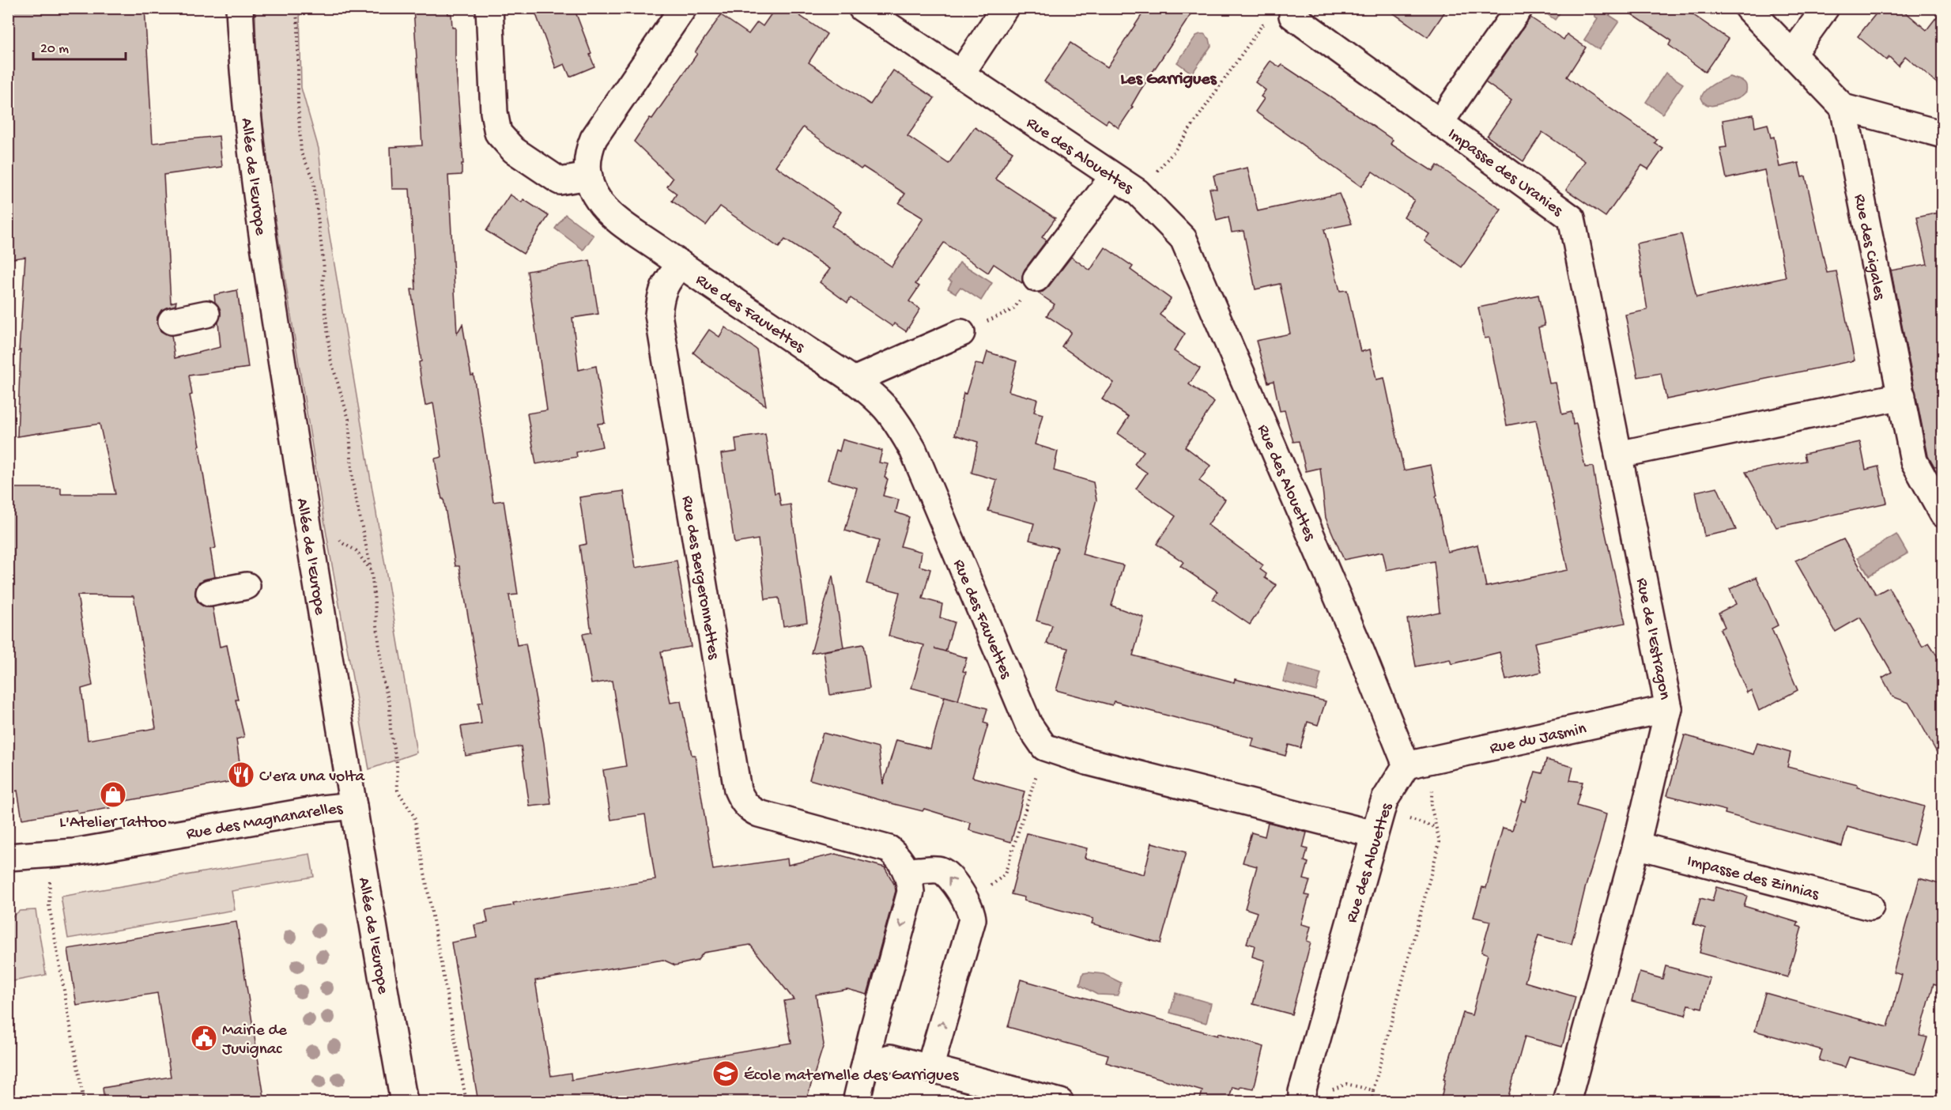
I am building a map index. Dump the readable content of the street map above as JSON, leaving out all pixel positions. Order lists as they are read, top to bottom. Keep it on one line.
{"streets":{"street":["Rue des Alouettes","Impasse des Uranies","Allée de l'Europe","Rue des Cigales","Rue des Fauvettes","Rue des Bergeronnettes","Rue de l'Estragon","Rue du Jasmin","Rue des Magnanarelles","Impasse des Zinnias"]},"crossings":[["Rue des Alouettes","Rue du Jasmin"],["Impasse des Uranies","Rue de l'Estragon"],["Allée de l'Europe","Rue des Magnanarelles"],["Rue des Fauvettes","Rue des Bergeronnettes"],["Rue de l'Estragon","Rue du Jasmin"],["Rue de l'Estragon","Impasse des Zinnias"]],"districts":["Les Garrigues"],"places":{"restaurant":["C'era una volta"],"shop":["L'Atelier Tattoo"],"public building":["Mairie de Juvignac"],"school or university":["École maternelle des Garrigues"]},"scale_bar":"20 m"}
